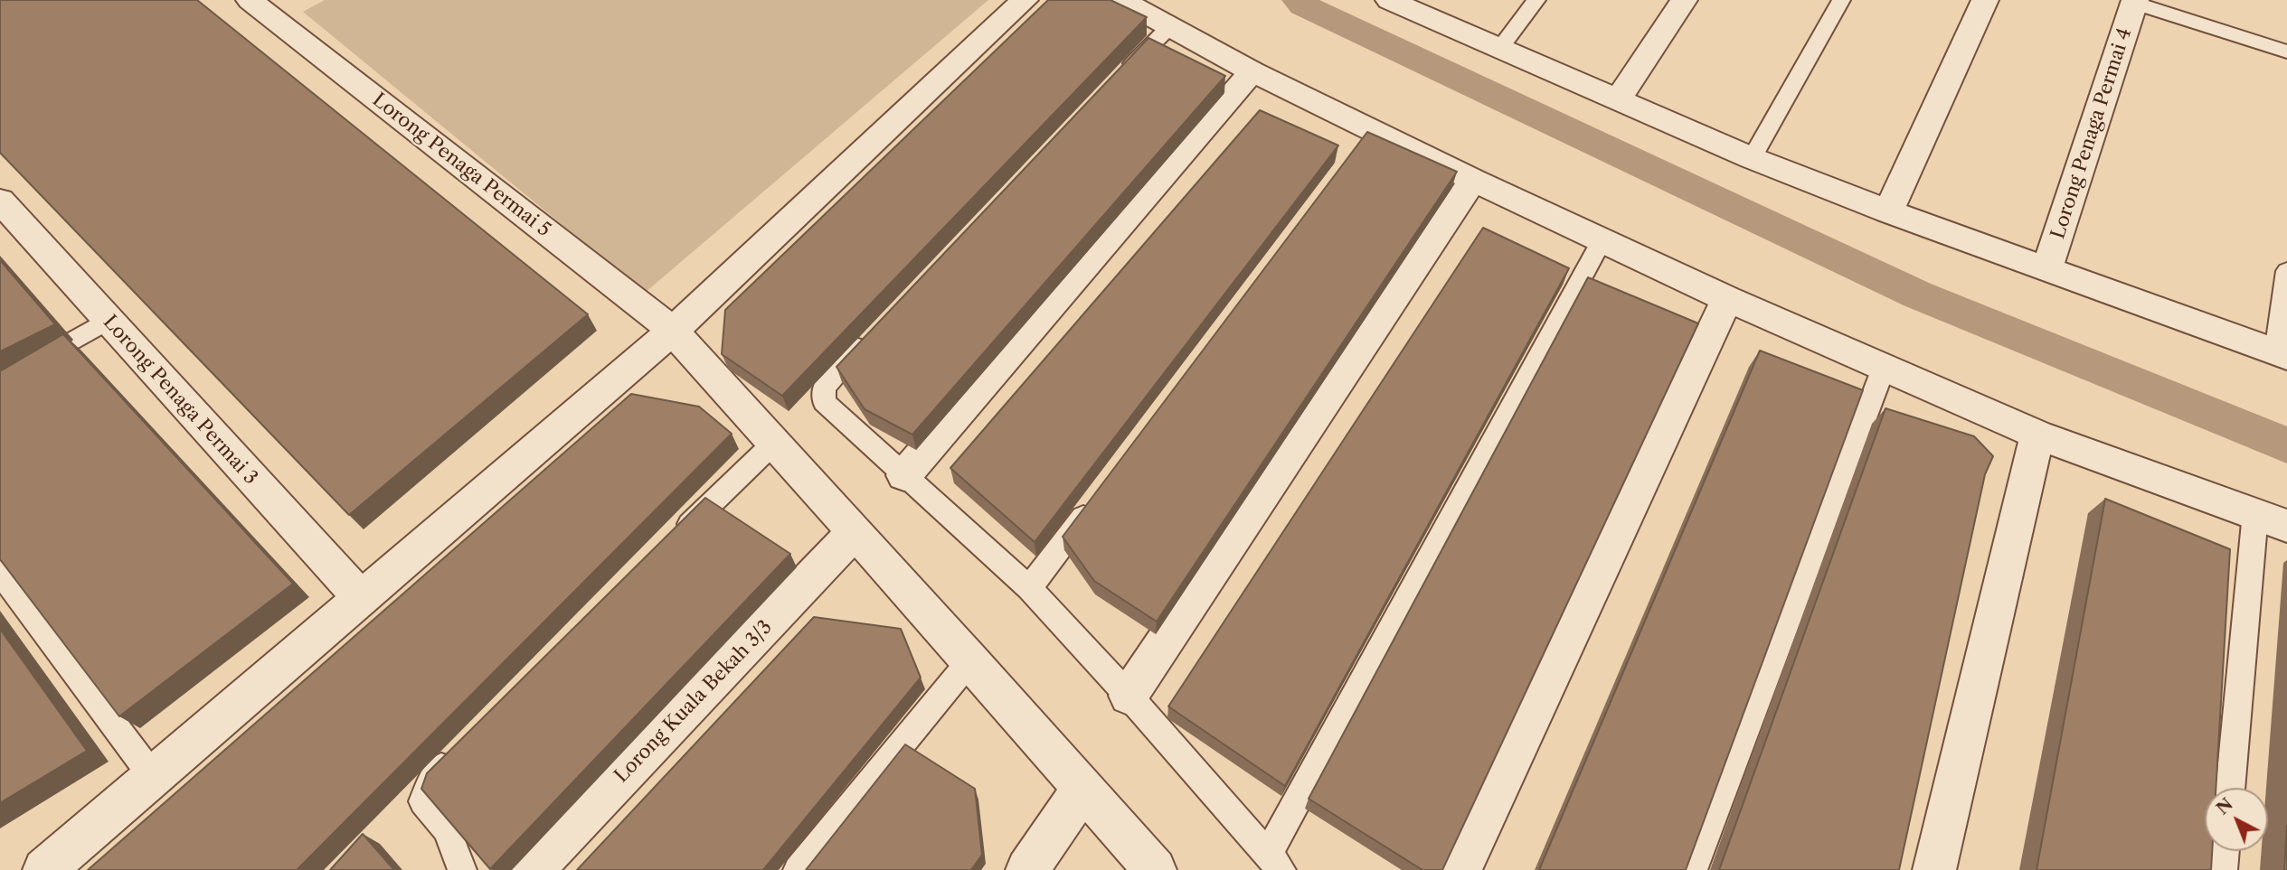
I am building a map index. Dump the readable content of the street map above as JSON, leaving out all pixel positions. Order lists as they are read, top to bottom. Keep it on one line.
{"streets":{"street":["Lorong Penaga Permai 4","Lorong Penaga Permai 5","Lorong Penaga Permai 3","Lorong Kuala Bekah 3/3"]},"crossings":[["Lorong Penaga Permai 5","Lorong Kuala Bekah 3/3"]],"north":"top left"}
